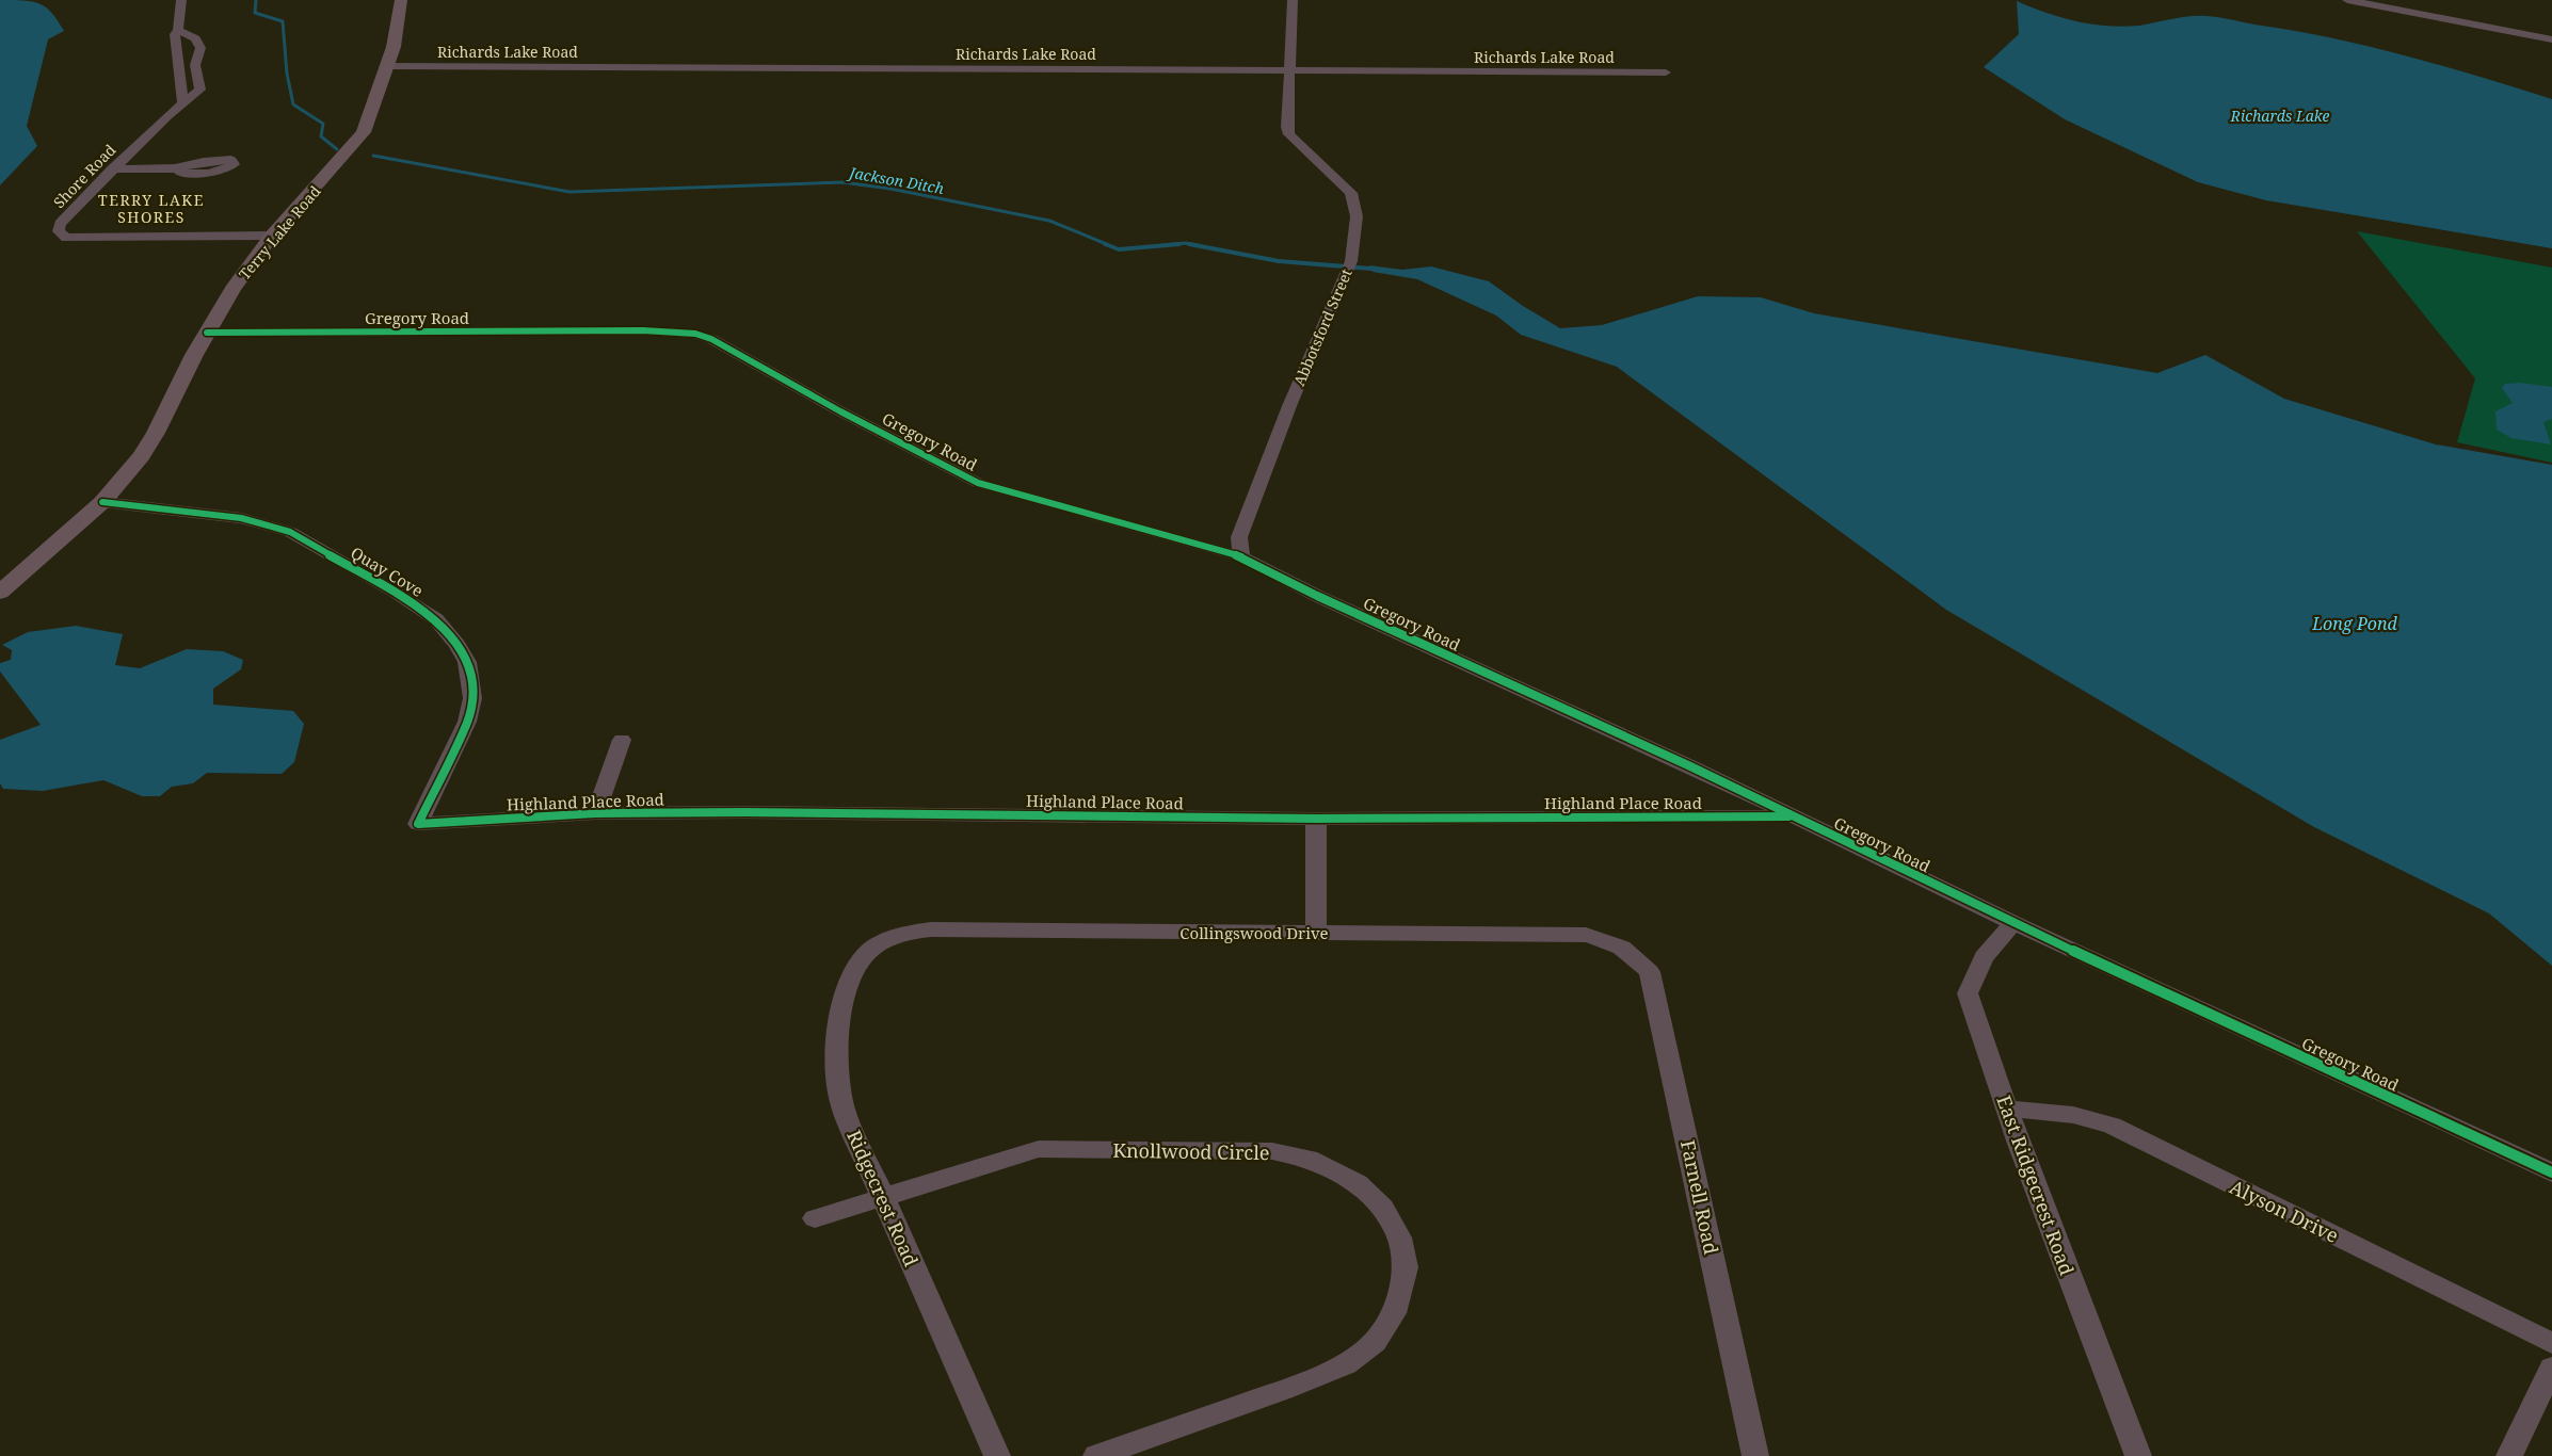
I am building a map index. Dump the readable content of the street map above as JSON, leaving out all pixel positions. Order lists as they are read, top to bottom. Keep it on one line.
{"streets":{"main road":["Terry Lake Road"],"street":["Richards Lake Road","Shore Road","Gregory Road","Abbotsford Street","Quay Cove","Highland Place Road","Collingswood Drive","Knollwood Circle","East Ridgecrest Road","Farnell Road","Ridgecrest Road","Alyson Drive"]},"crossings":[["Richards Lake Road","Terry Lake Road"],["Richards Lake Road","Abbotsford Street"],["Shore Road","Terry Lake Road"],["Terry Lake Road","Gregory Road"],["Terry Lake Road","Quay Cove"],["Gregory Road","Abbotsford Street"],["Gregory Road","Highland Place Road"],["Gregory Road","East Ridgecrest Road"],["Quay Cove","Highland Place Road"],["Collingswood Drive","Farnell Road"],["Collingswood Drive","Ridgecrest Road"],["Knollwood Circle","Ridgecrest Road"],["East Ridgecrest Road","Alyson Drive"]],"districts":["TERRY LAKE SHORES"],"water":["Richards Lake","Jackson Ditch","Long Pond"]}
